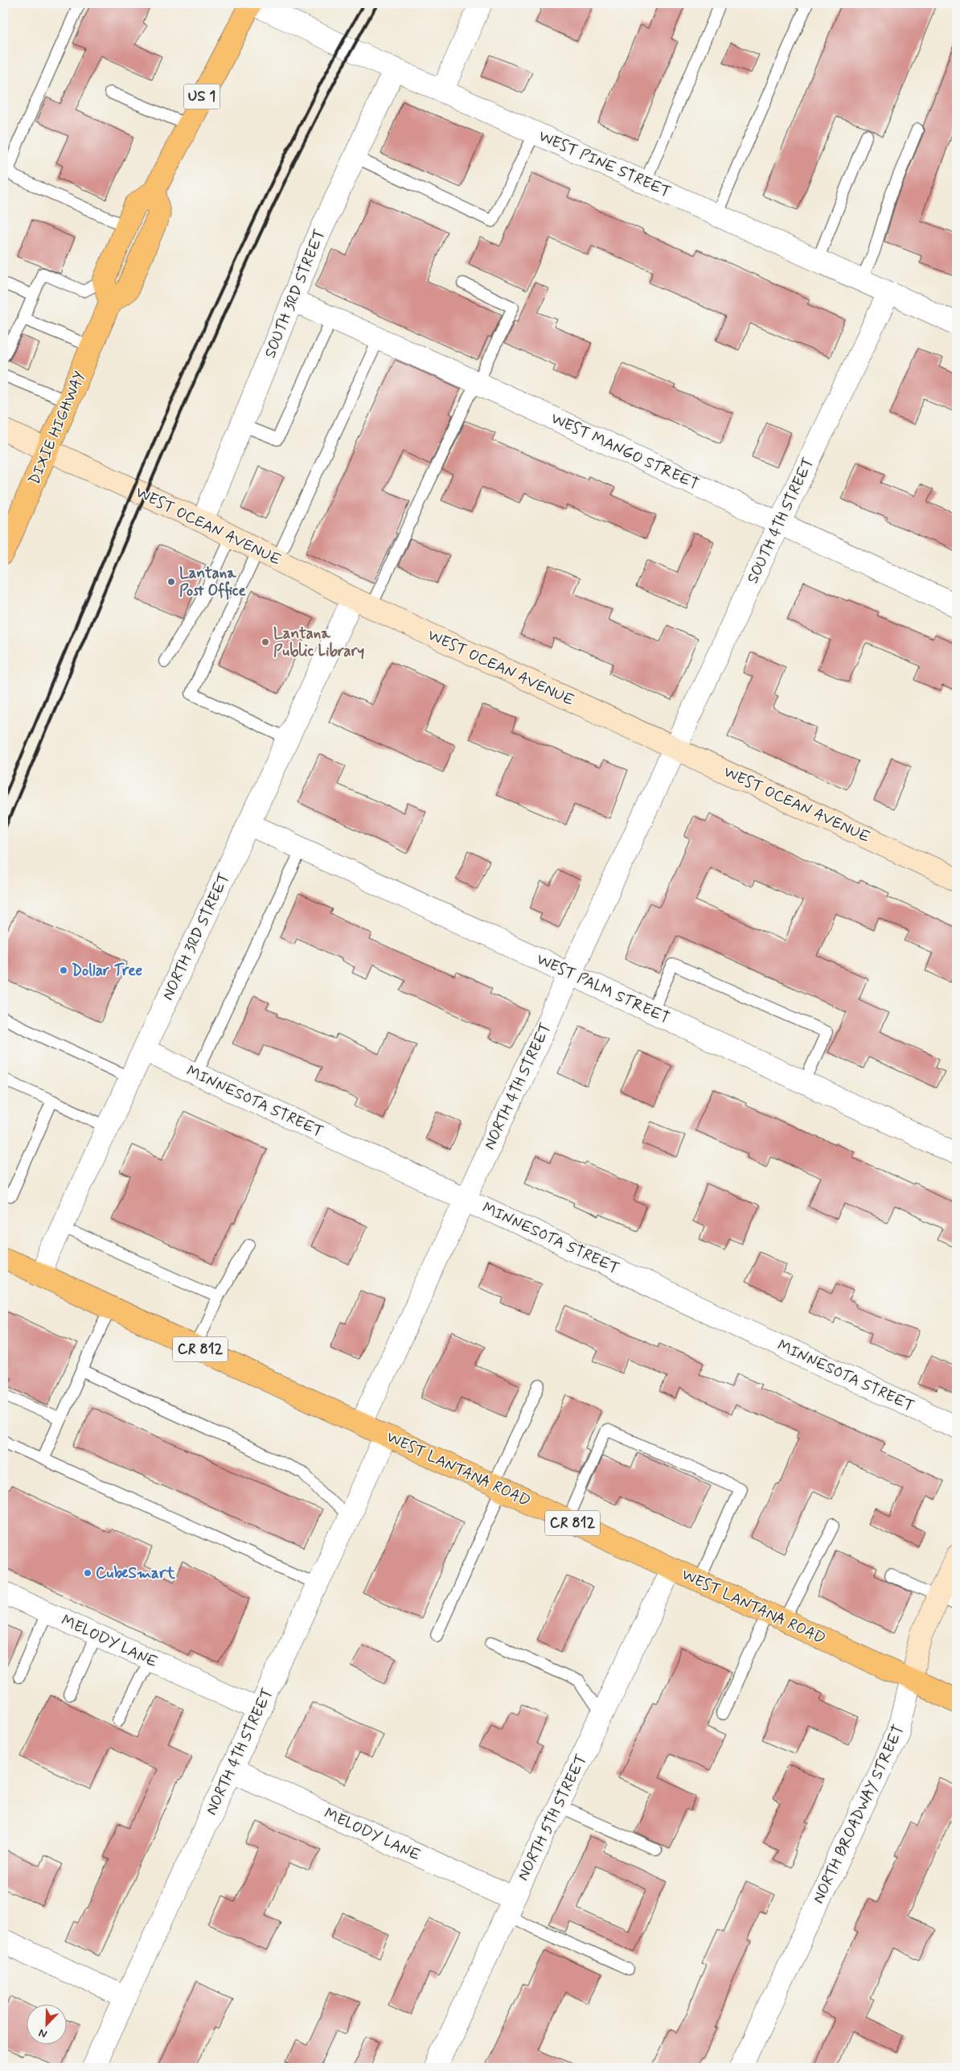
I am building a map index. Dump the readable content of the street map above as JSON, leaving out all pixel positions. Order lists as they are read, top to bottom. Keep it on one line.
{"streets":{"main road":["US 1","DIXIE HIGHWAY","CR 812","WEST LANTANA ROAD"],"street":["WEST PINE STREET","SOUTH 3RD STREET","WEST MANGO STREET","SOUTH 4TH STREET","WEST OCEAN AVENUE","NORTH 3RD STREET","WEST PALM STREET","NORTH 4TH STREET","MINNESOTA STREET","MELODY LANE","NORTH BROADWAY STREET","NORTH 5TH STREET"]},"crossings":[["US 1","WEST PINE STREET"],["WEST PINE STREET","SOUTH 3RD STREET"],["WEST PINE STREET","SOUTH 4TH STREET"],["SOUTH 3RD STREET","WEST MANGO STREET"],["SOUTH 3RD STREET","WEST OCEAN AVENUE"],["DIXIE HIGHWAY","WEST OCEAN AVENUE"],["WEST MANGO STREET","SOUTH 4TH STREET"],["SOUTH 4TH STREET","WEST OCEAN AVENUE"],["SOUTH 4TH STREET","NORTH 4TH STREET"],["WEST OCEAN AVENUE","NORTH 3RD STREET"],["WEST OCEAN AVENUE","NORTH 4TH STREET"],["NORTH 3RD STREET","WEST PALM STREET"],["NORTH 3RD STREET","MINNESOTA STREET"],["NORTH 3RD STREET","WEST LANTANA ROAD"],["WEST PALM STREET","NORTH 4TH STREET"],["NORTH 4TH STREET","MINNESOTA STREET"],["NORTH 4TH STREET","WEST LANTANA ROAD"],["NORTH 4TH STREET","MELODY LANE"],["WEST LANTANA ROAD","NORTH BROADWAY STREET"],["WEST LANTANA ROAD","NORTH 5TH STREET"],["MELODY LANE","NORTH 5TH STREET"]],"places":["Lantana Post Office","Lantana Public Library","Dollar Tree","CubeSmart"],"north":"bottom left"}
